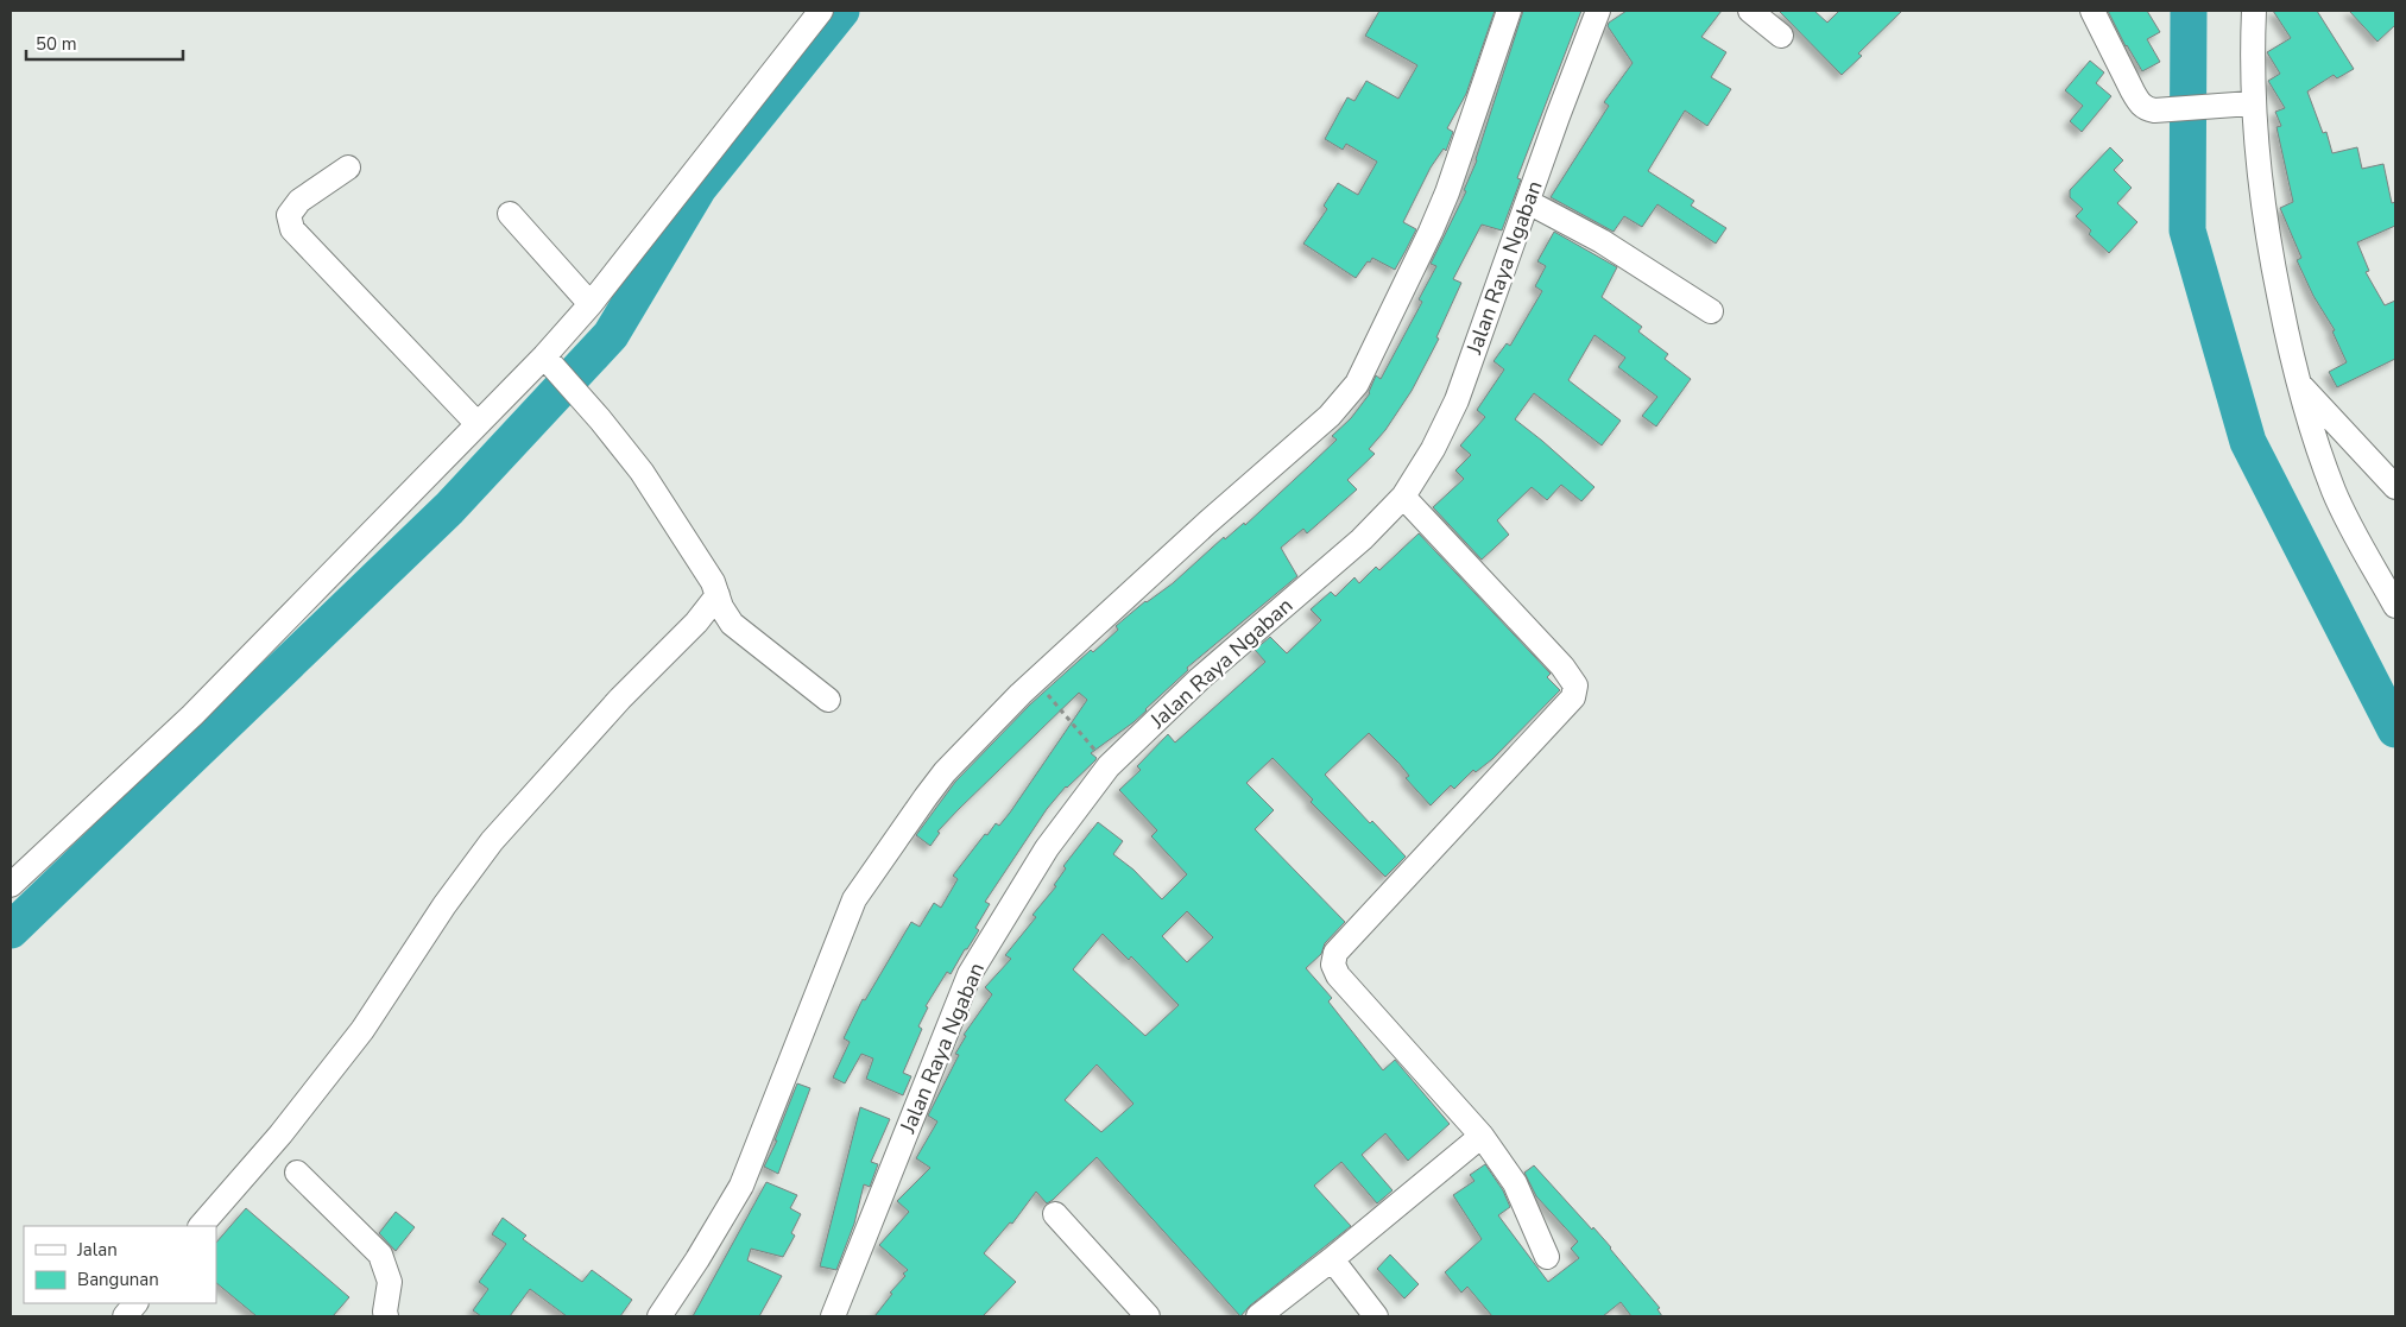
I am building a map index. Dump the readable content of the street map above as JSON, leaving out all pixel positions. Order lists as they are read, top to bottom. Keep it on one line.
{"streets":{"street":["Jalan Raya Ngaban"]},"legend":["Jalan","Bangunan"],"scale_bar":"50 m"}
